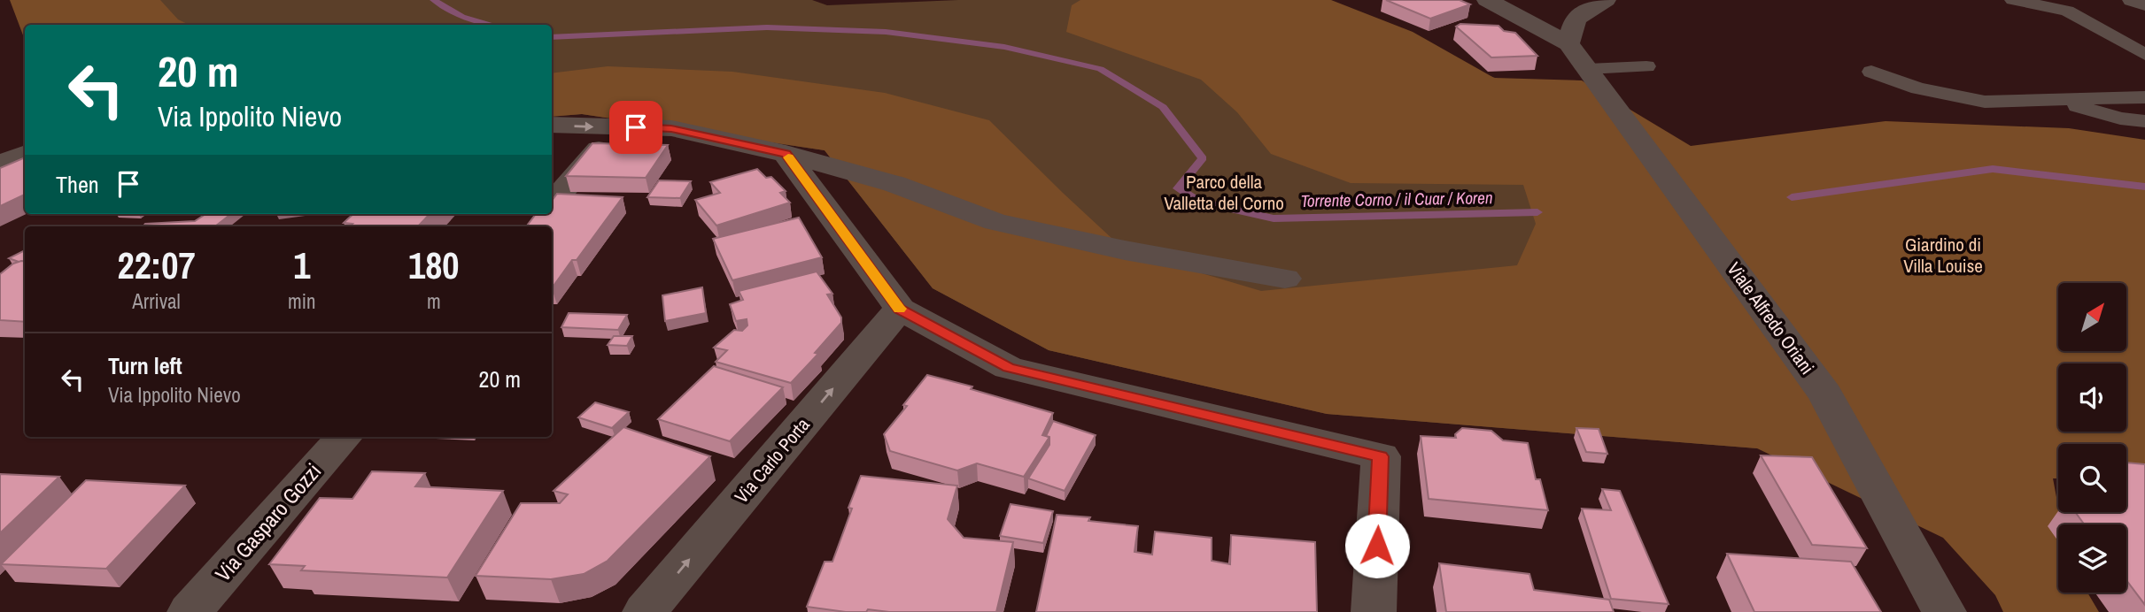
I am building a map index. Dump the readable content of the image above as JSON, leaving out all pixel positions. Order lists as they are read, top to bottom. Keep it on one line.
{"streets":{"street":["Viale Alfredo Oriani","Via Carlo Porta","Via Gasparo Gozzi"]},"one_way":["Via Carlo Porta"],"water":["Torrente Corno / il Cuar / Koren"],"parks":["Parco della Valletta del Corno","Giardino di Villa Louise"],"north":"top right","page":{"turn":["20 m","Via Ippolito Nievo"],"then":"Then","eta":["22:07","Arrival","1","min","180","m"],"list":[{"name":"Turn left","note":"Via Ippolito Nievo","value":"20 m"}]}}
